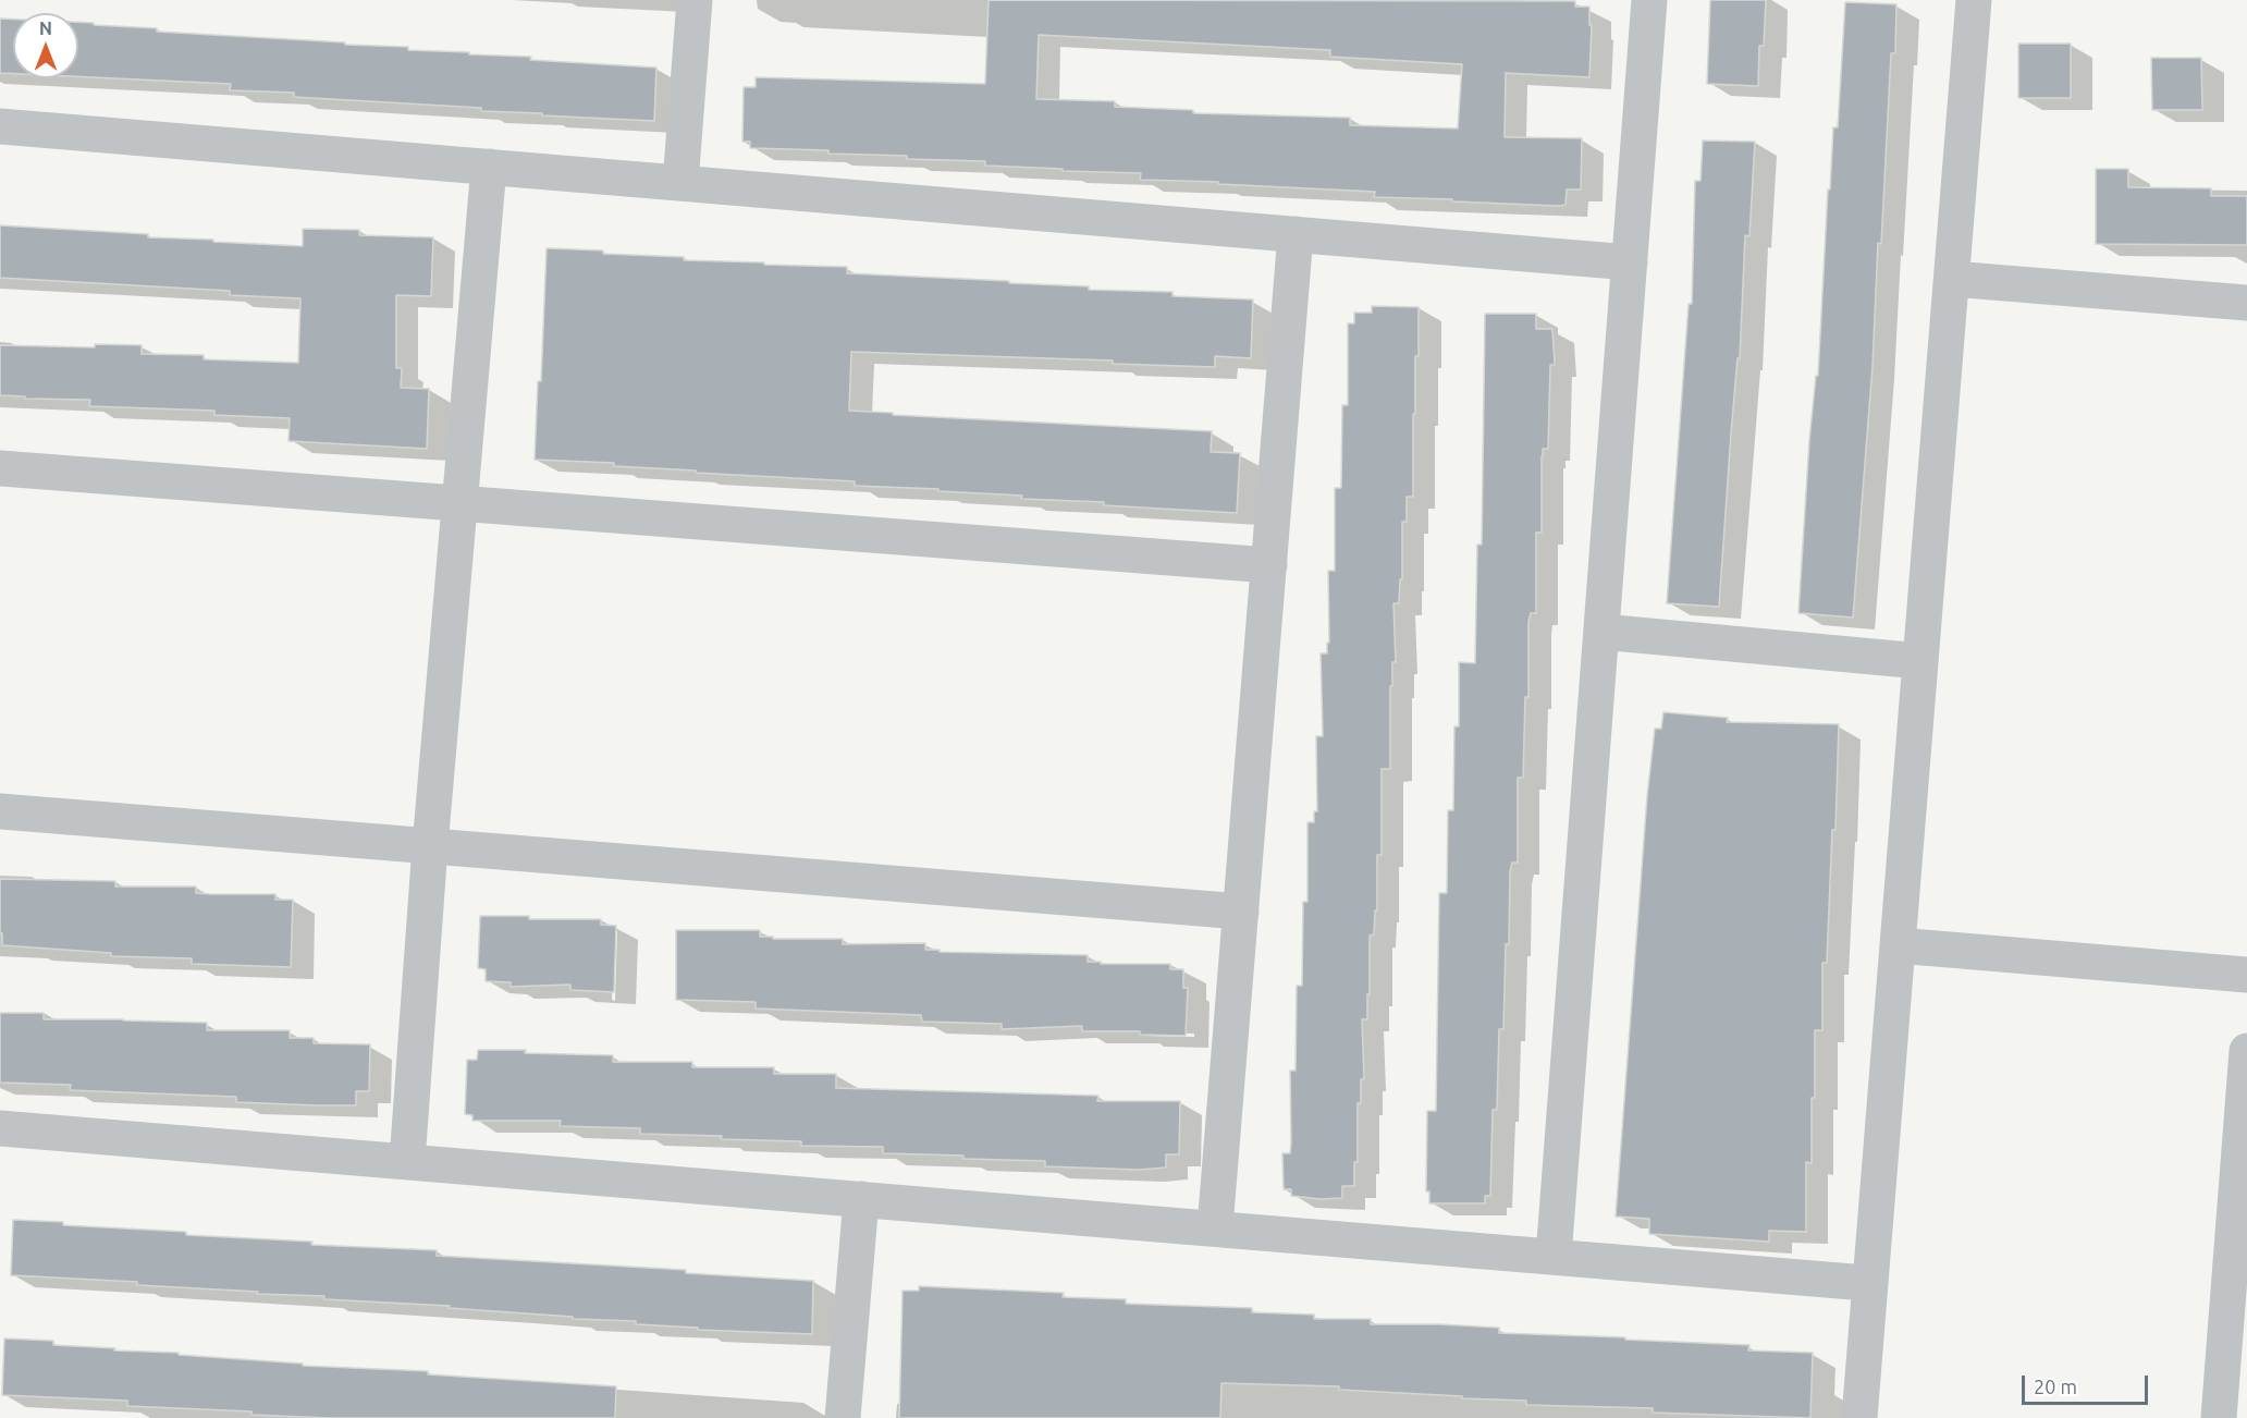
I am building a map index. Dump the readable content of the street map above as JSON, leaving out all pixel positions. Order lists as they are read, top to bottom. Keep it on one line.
{"scale_bar":"20 m","north":"top"}
